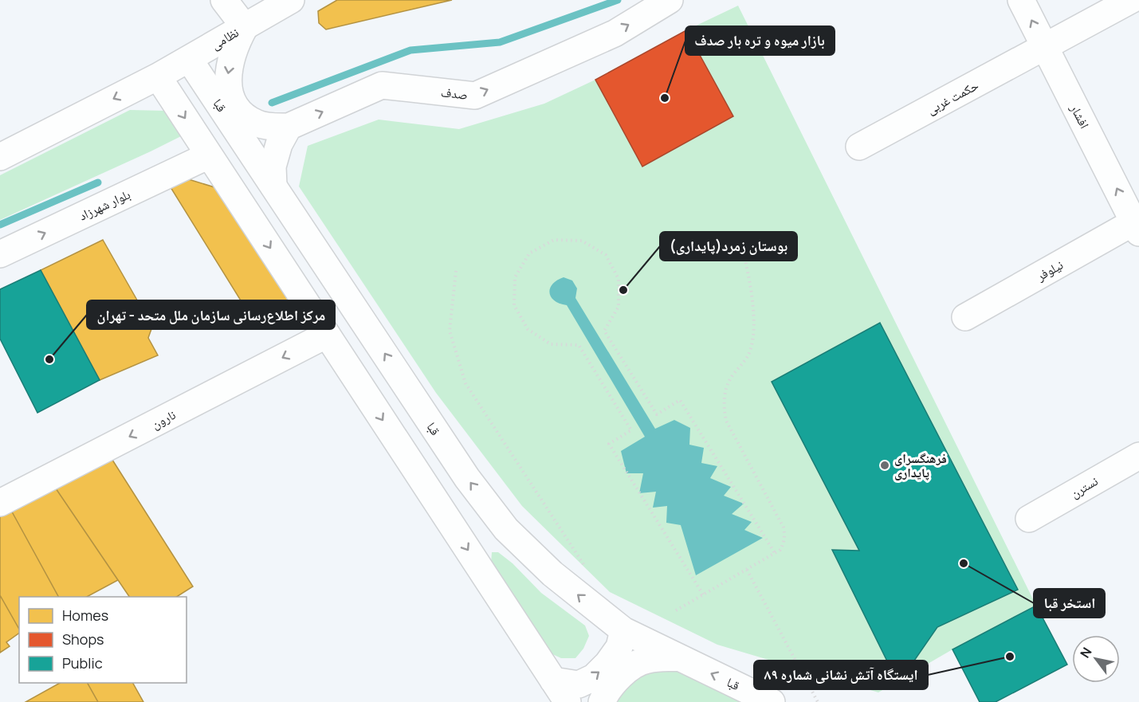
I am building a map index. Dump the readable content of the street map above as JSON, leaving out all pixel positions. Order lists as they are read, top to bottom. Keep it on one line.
{"streets":{"street":["نظامی","صدف","حکمت غربی","قبا","افشار","بلوار شهرزاد","نیلوفر","نارون","نسترن"]},"crossings":[["نظامی","قبا"],["حکمت غربی","افشار"],["افشار","نیلوفر"]],"one_way":["صدف","افشار","نارون"],"places":["بازار میوه و تره بار صدف","بوستان زمرد(پایداری)","مرکز اطلاع‌رسانی سازمان ملل متحد - تهران","فرهنگسرای پایداری","استخر قبا","ایستگاه آتش نشانی شماره ۸۹"],"legend":["Homes","Shops","Public"],"north":"top left"}
